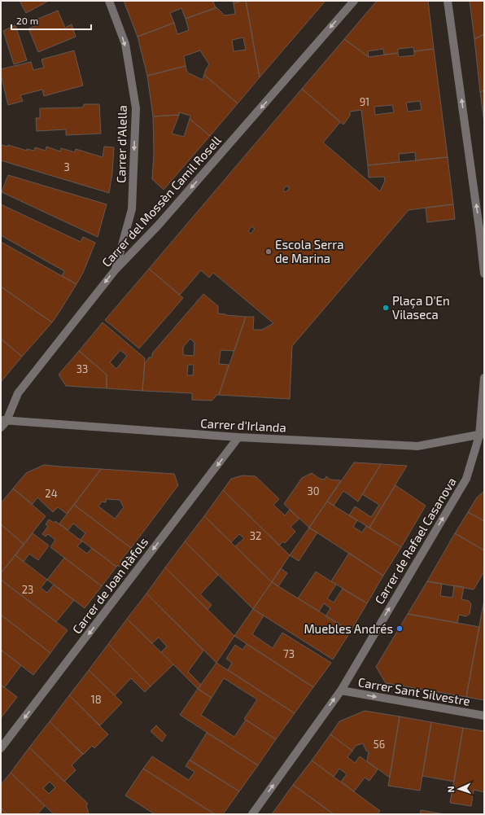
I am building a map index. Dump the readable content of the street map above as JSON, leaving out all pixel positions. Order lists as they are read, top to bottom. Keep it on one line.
{"streets":{"street":["Carrer d'Alella","Carrer del Mossèn Camil Rosell","Carrer d'Irlanda","Carrer de Rafael Casanova","Carrer de Joan Ràfols","Carrer Sant Silvestre"]},"crossings":[["Carrer d'Alella","Carrer del Mossèn Camil Rosell"],["Carrer del Mossèn Camil Rosell","Carrer d'Irlanda"],["Carrer d'Irlanda","Carrer de Rafael Casanova"],["Carrer d'Irlanda","Carrer de Joan Ràfols"],["Carrer de Rafael Casanova","Carrer Sant Silvestre"]],"one_way":["Carrer d'Alella","Carrer del Mossèn Camil Rosell","Carrer de Rafael Casanova","Carrer de Joan Ràfols","Carrer Sant Silvestre"],"places":["Escola Serra de Marina","Plaça D'En Vilaseca","Muebles Andrés"],"house_numbers":["91","3","33","30","24","32","23","73","18","56"],"scale_bar":"20 m","north":"left"}
